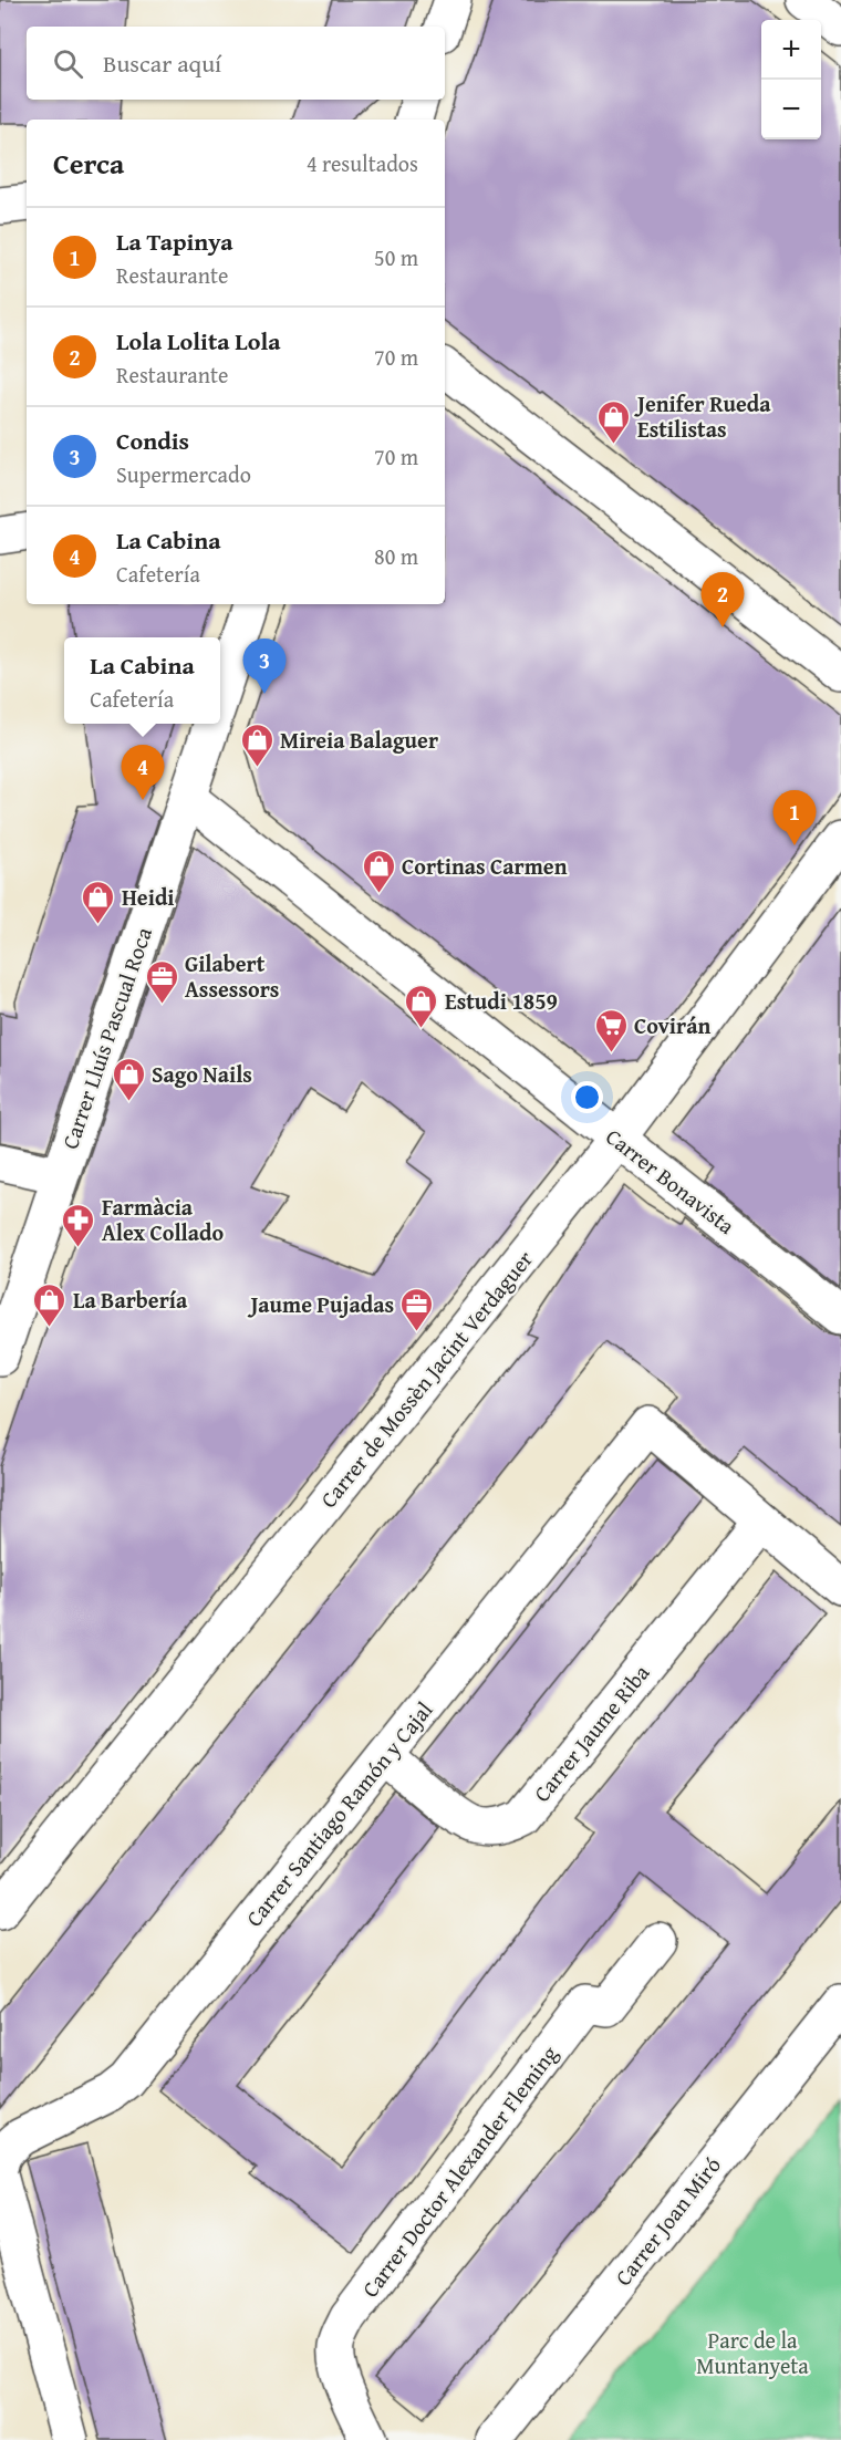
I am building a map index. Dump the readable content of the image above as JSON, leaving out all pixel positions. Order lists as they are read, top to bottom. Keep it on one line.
{"streets":{"street":["Carrer Lluís Pascual Roca","Carrer Bonavista","Carrer de Mossèn Jacint Verdaguer","Carrer Jaume Riba","Carrer Santiago Ramón y Cajal","Carrer Doctor Alexander Fleming","Carrer Joan Miró"]},"crossings":[["Carrer Lluís Pascual Roca","Carrer Bonavista"],["Carrer Bonavista","Carrer de Mossèn Jacint Verdaguer"],["Carrer Jaume Riba","Carrer Santiago Ramón y Cajal"]],"parks":["Parc de la Muntanyeta"],"places":{"shop":["Jenifer Rueda Estilistas","Mireia Balaguer","Cortinas Carmen","Heidi","Estudi 1859","Sago Nails","La Barbería"],"office":["Gilabert Assessors","Jaume Pujadas"],"supermarket":["Covirán"],"pharmacy":["Farmàcia Alex Collado"]},"page":{"map_buttons":["+","−"],"search":"Buscar aquí","heading":["Cerca","4 resultados"],"list":[{"mark":"1","name":"La Tapinya","note":"Restaurante","value":"50 m"},{"mark":"2","name":"Lola Lolita Lola","note":"Restaurante","value":"70 m"},{"mark":"3","name":"Condis","note":"Supermercado","value":"70 m"},{"mark":"4","name":"La Cabina","note":"Cafetería","value":"80 m"}],"pins":["2","3","4","1"],"popup":["La Cabina","Cafetería"]}}
